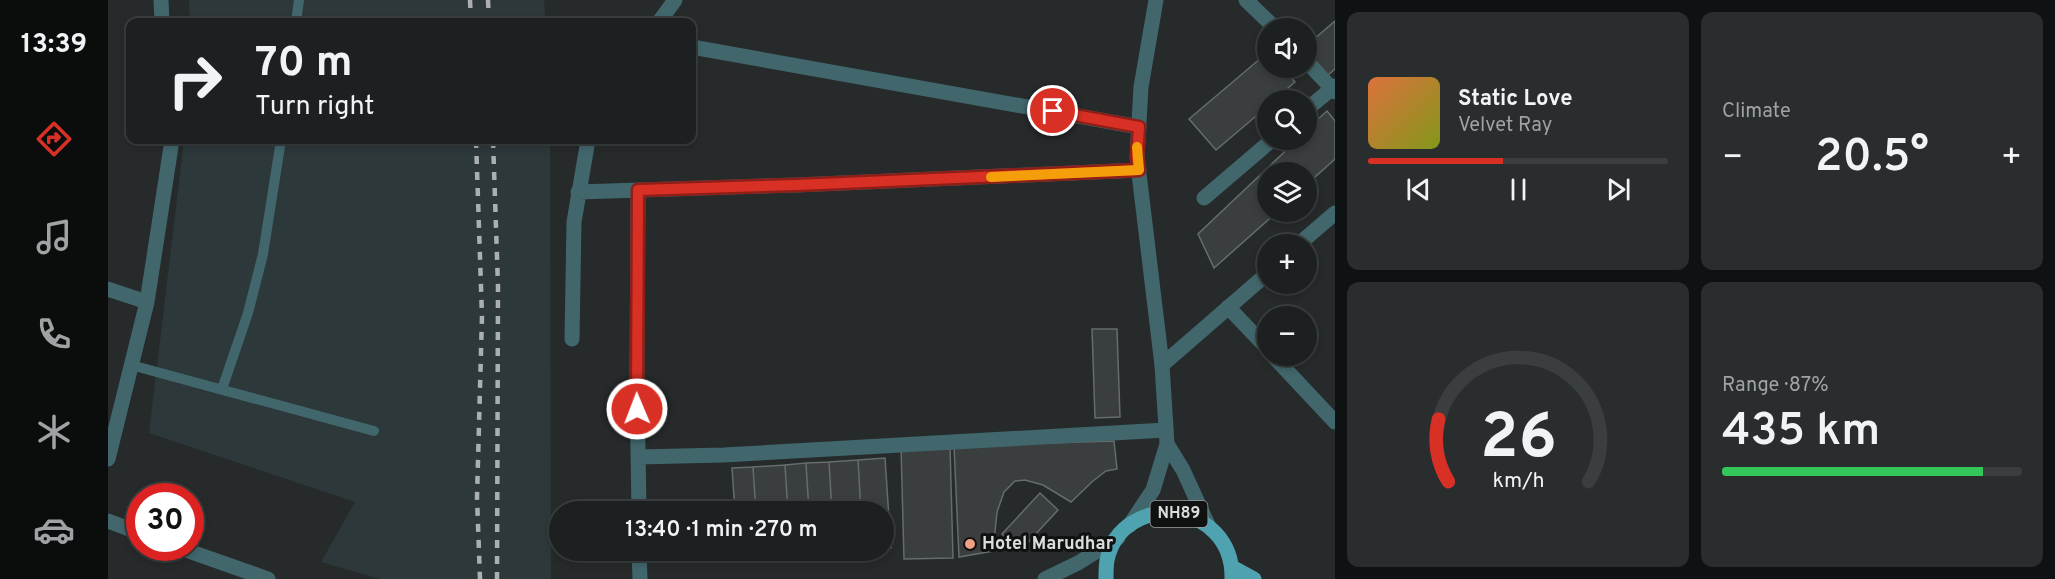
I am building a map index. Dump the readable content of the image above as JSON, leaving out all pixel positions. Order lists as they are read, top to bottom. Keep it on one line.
{"streets":{"main road":["NH89"]},"places":["Hotel Marudhar"],"page":{"tabs":"13:39","tile":["Climate",["Range · 87%","435 km"]],"map_buttons":["+","−"],"turn":["70 m","Turn right"],"song":["Static Love","Velvet Ray"],"heat":["−","20.5°","+"],"limit":"30","trip":"13:40 · 1 min · 270 m","gauge":["26","km/h"]}}
